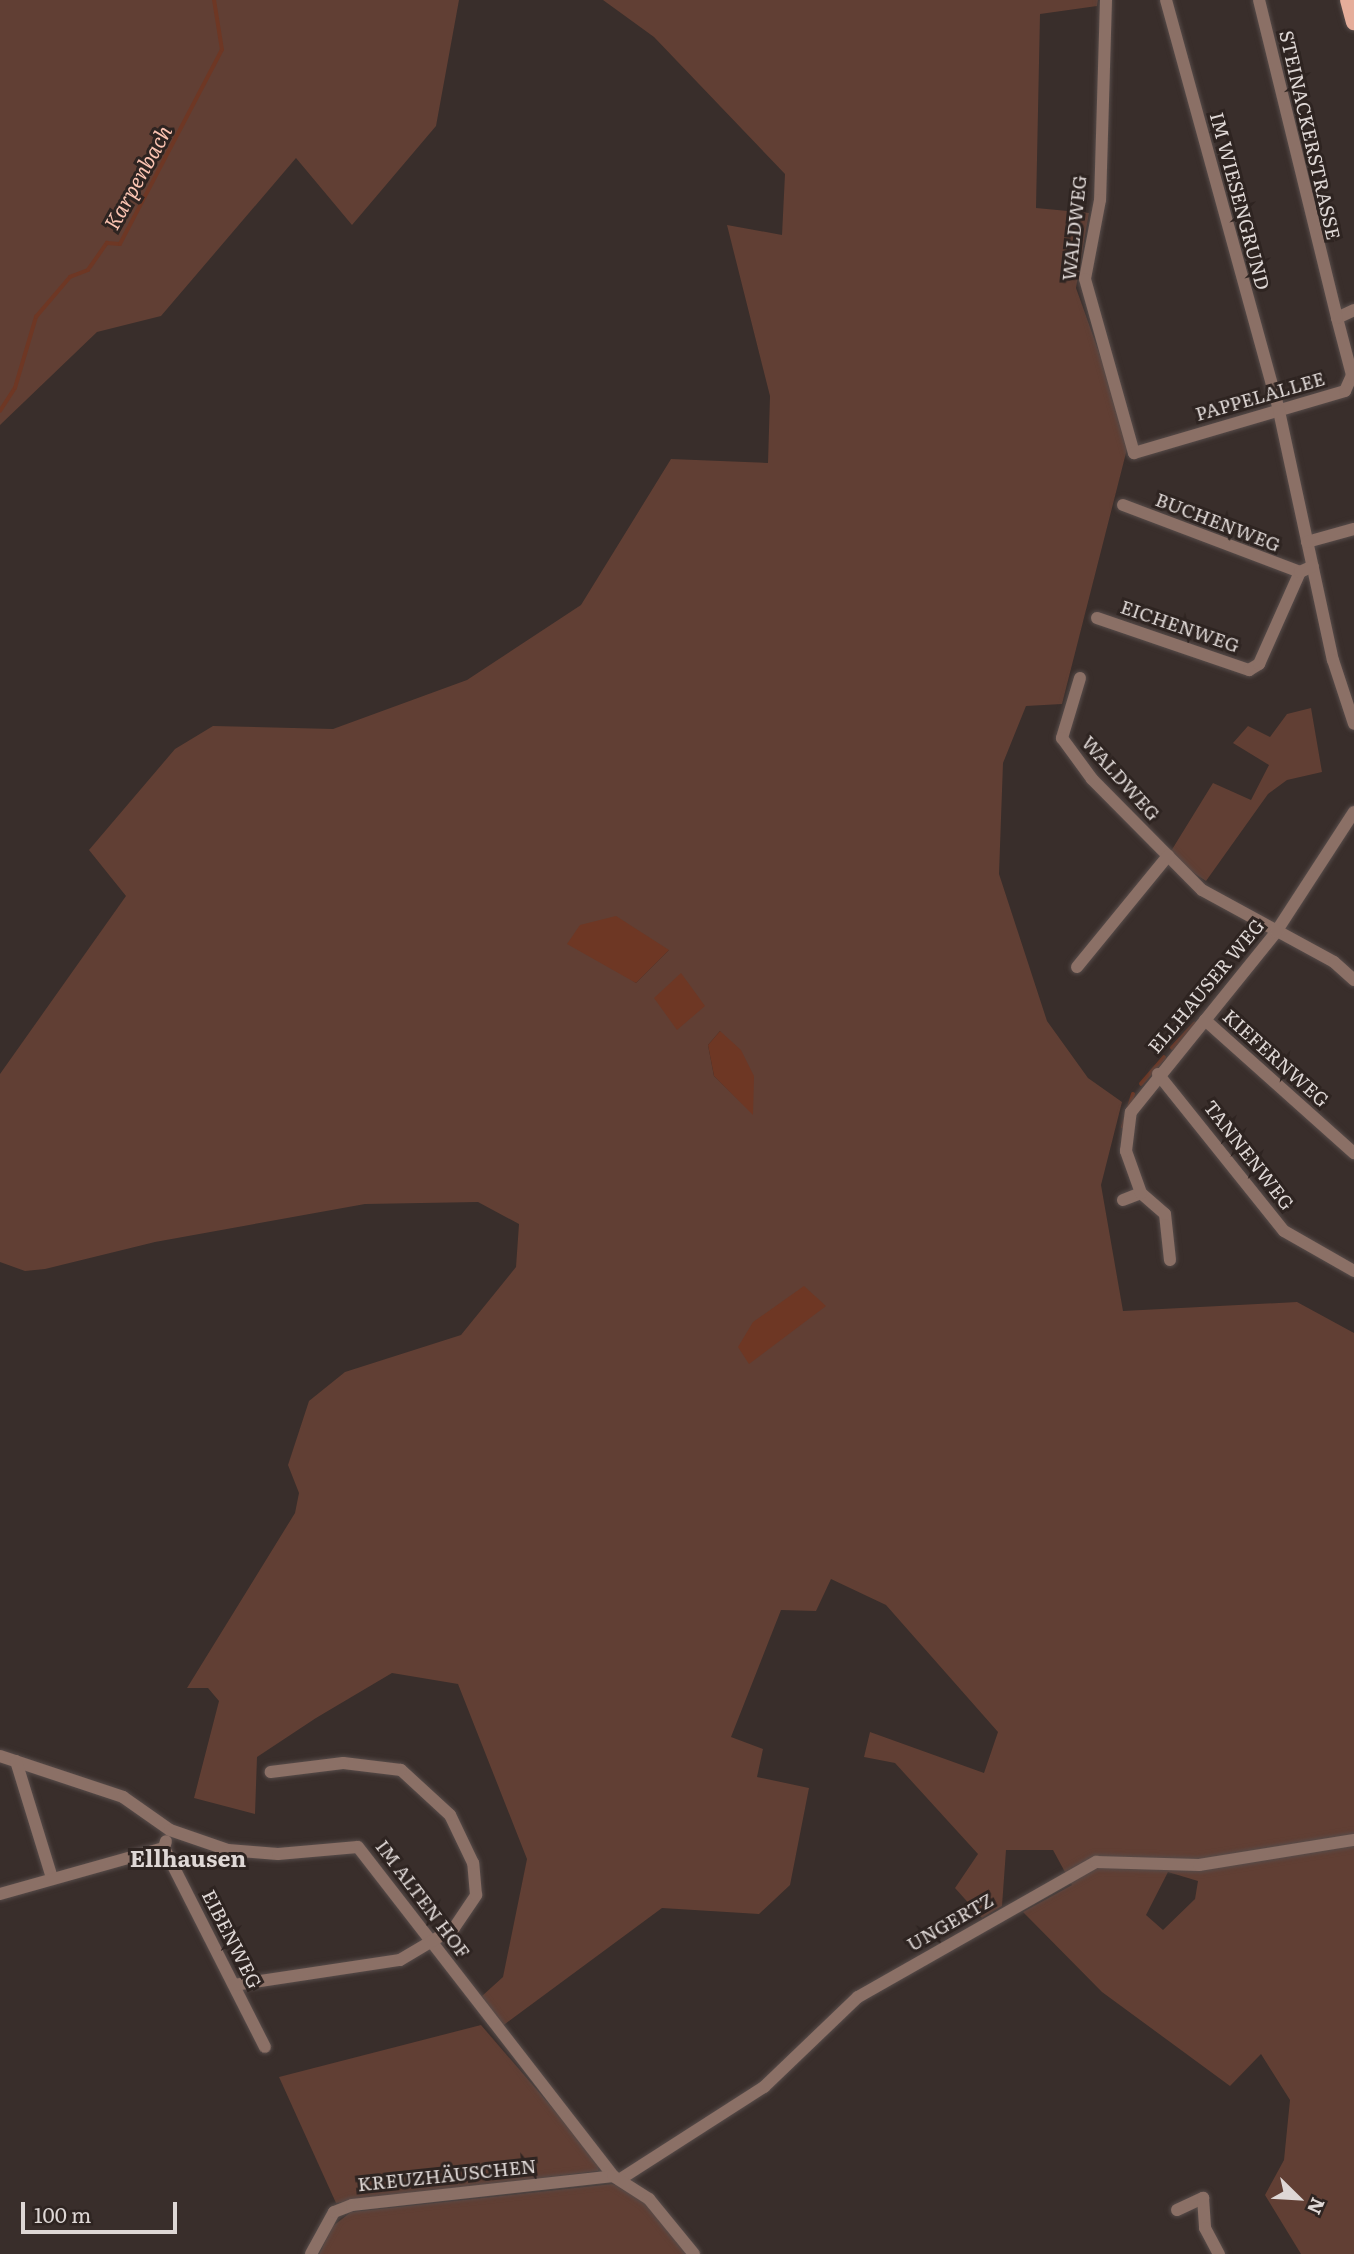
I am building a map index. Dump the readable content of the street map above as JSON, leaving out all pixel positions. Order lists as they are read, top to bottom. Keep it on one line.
{"streets":{"street":["STEINACKERSTRASSE","IM WIESENGRUND","WALDWEG","PAPPELALLEE","BUCHENWEG","EICHENWEG","ELLHAUSER WEG","KIEFERNWEG","TANNENWEG","IM ALTEN HOF","UNGERTZ","EIBENWEG","KREUZHÄUSCHEN"]},"crossings":[["STEINACKERSTRASSE","PAPPELALLEE"],["IM WIESENGRUND","PAPPELALLEE"],["WALDWEG","PAPPELALLEE"],["WALDWEG","ELLHAUSER WEG"],["BUCHENWEG","EICHENWEG"],["ELLHAUSER WEG","KIEFERNWEG"],["ELLHAUSER WEG","TANNENWEG"],["IM ALTEN HOF","UNGERTZ"],["IM ALTEN HOF","KREUZHÄUSCHEN"],["UNGERTZ","KREUZHÄUSCHEN"]],"districts":["Ellhausen"],"water":["Karpenbach"],"scale_bar":"100 m","north":"bottom right"}
